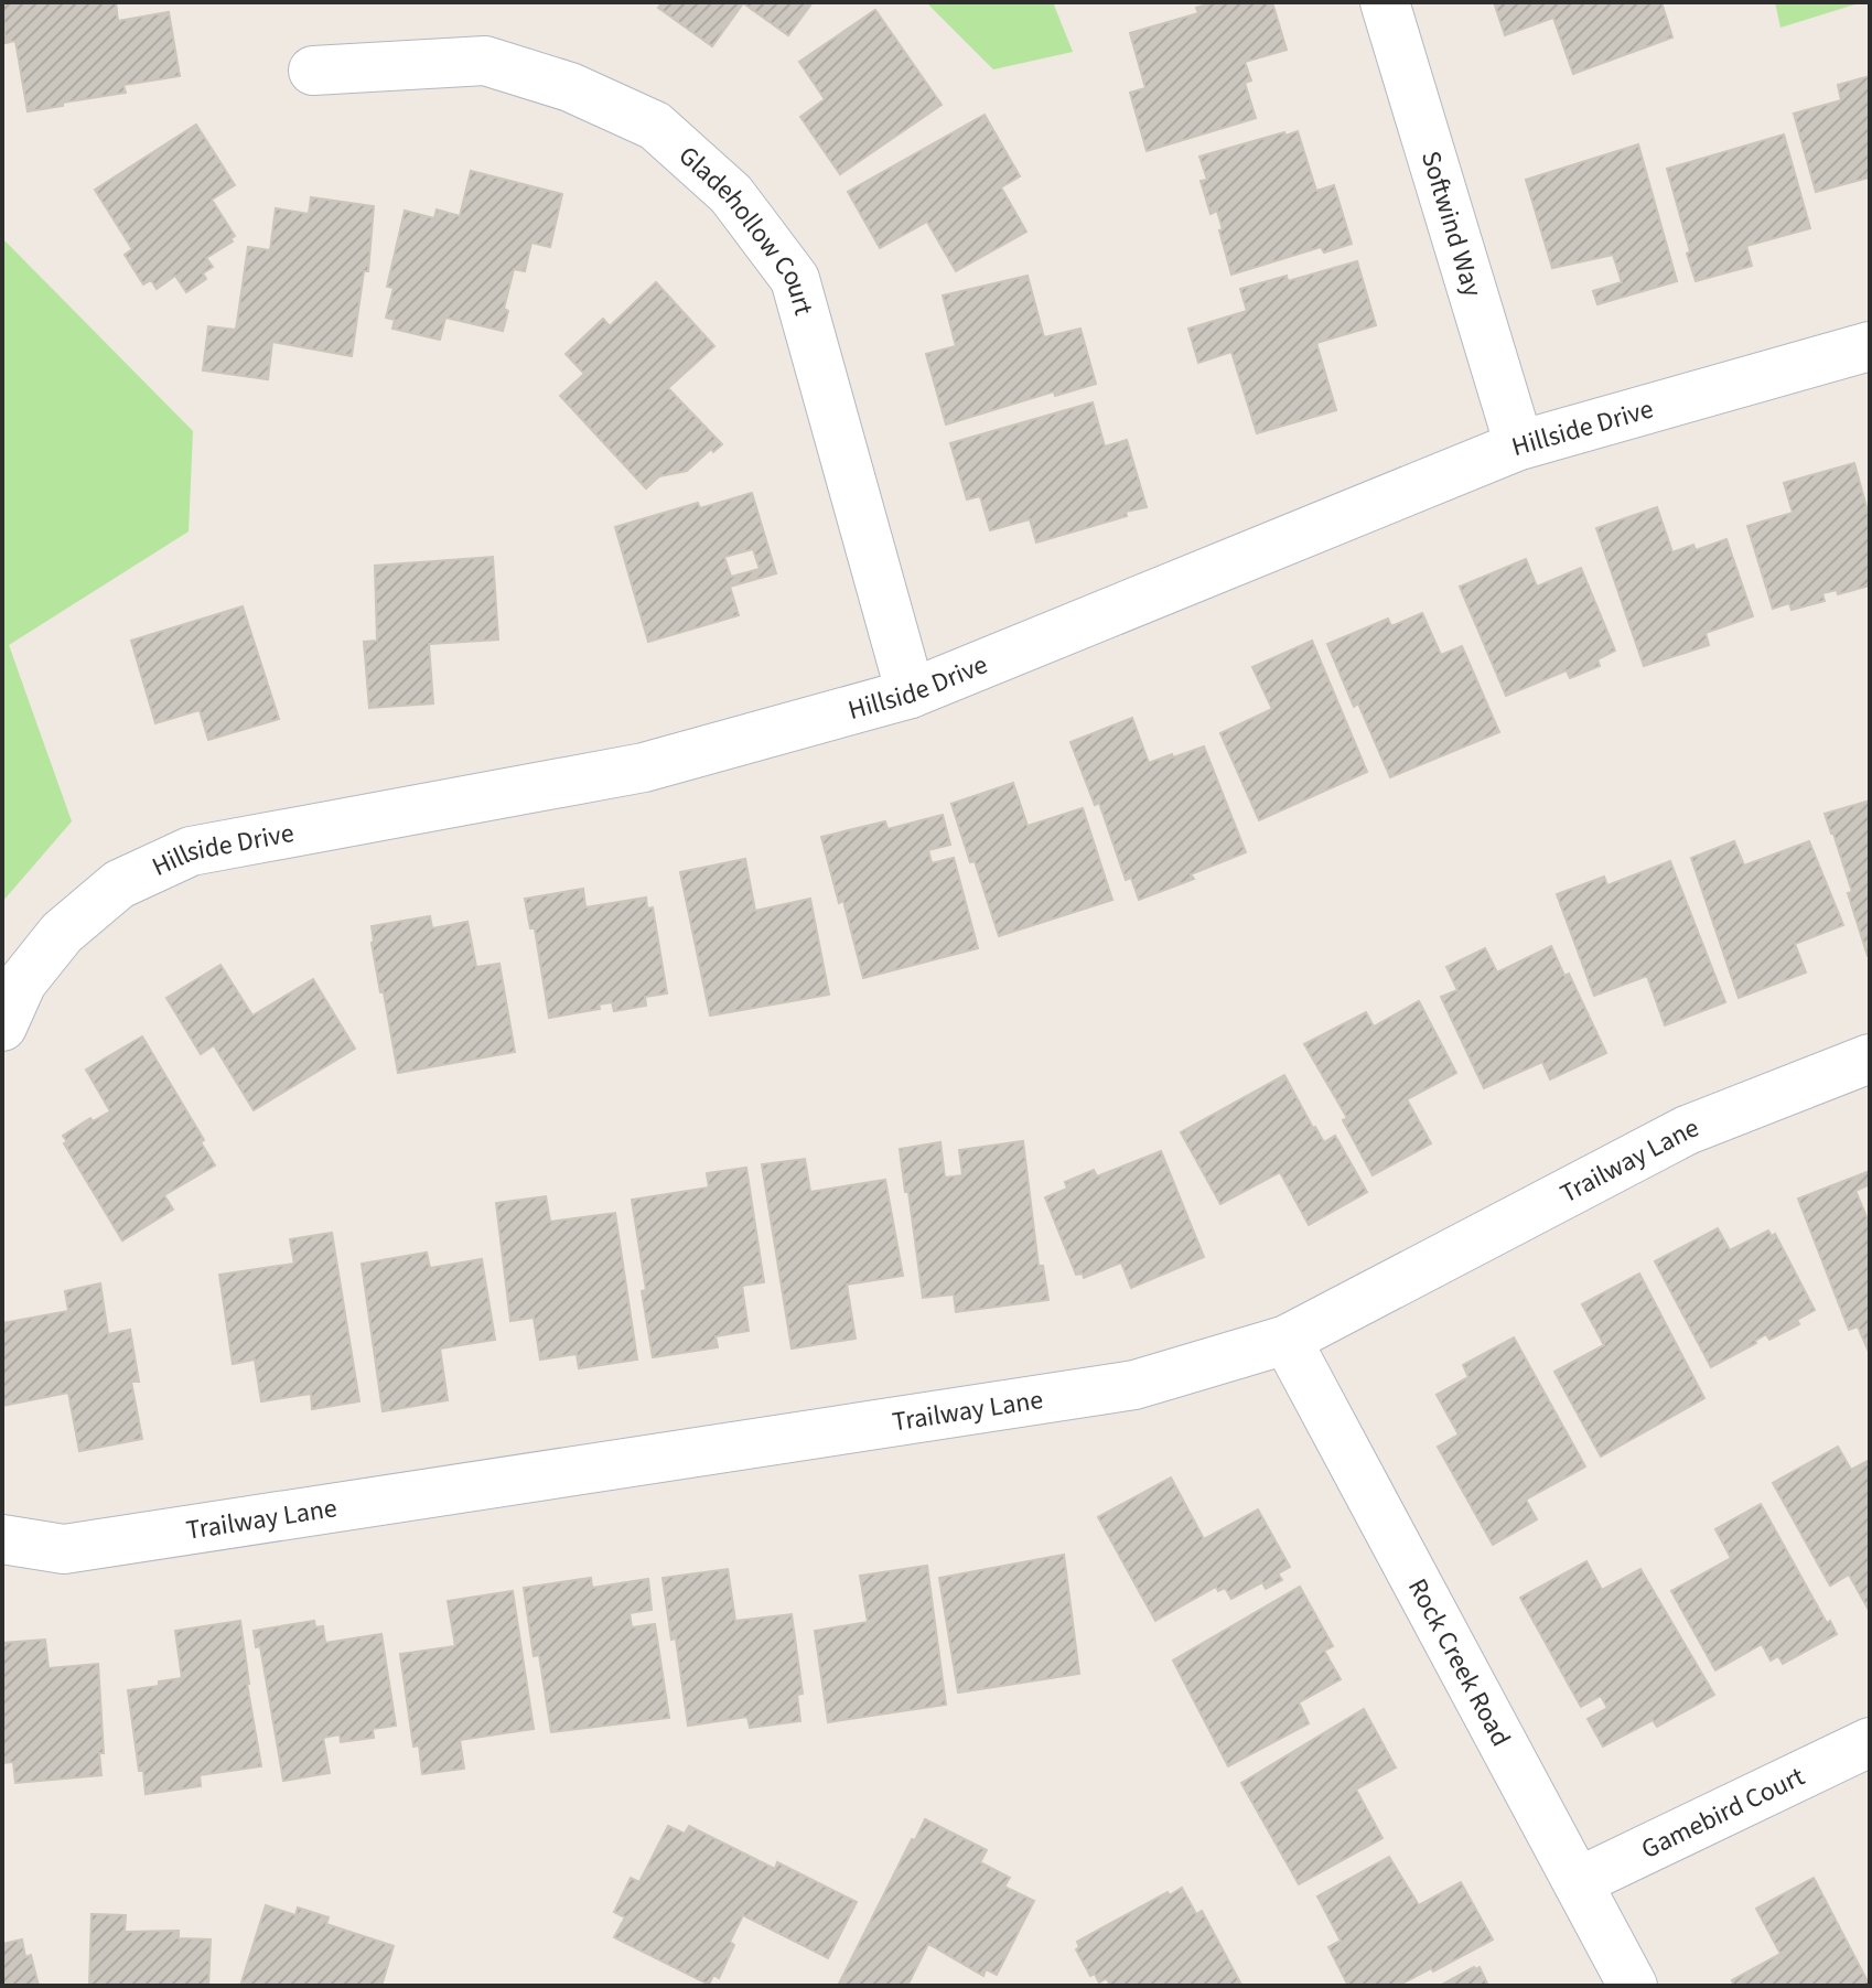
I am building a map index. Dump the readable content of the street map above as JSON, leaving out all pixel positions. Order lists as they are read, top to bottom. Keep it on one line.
{"streets":{"street":["Softwind Way","Gladehollow Court","Hillside Drive","Trailway Lane","Rock Creek Road","Gamebird Court"]},"crossings":[["Softwind Way","Hillside Drive"],["Gladehollow Court","Hillside Drive"],["Trailway Lane","Rock Creek Road"],["Rock Creek Road","Gamebird Court"]]}
